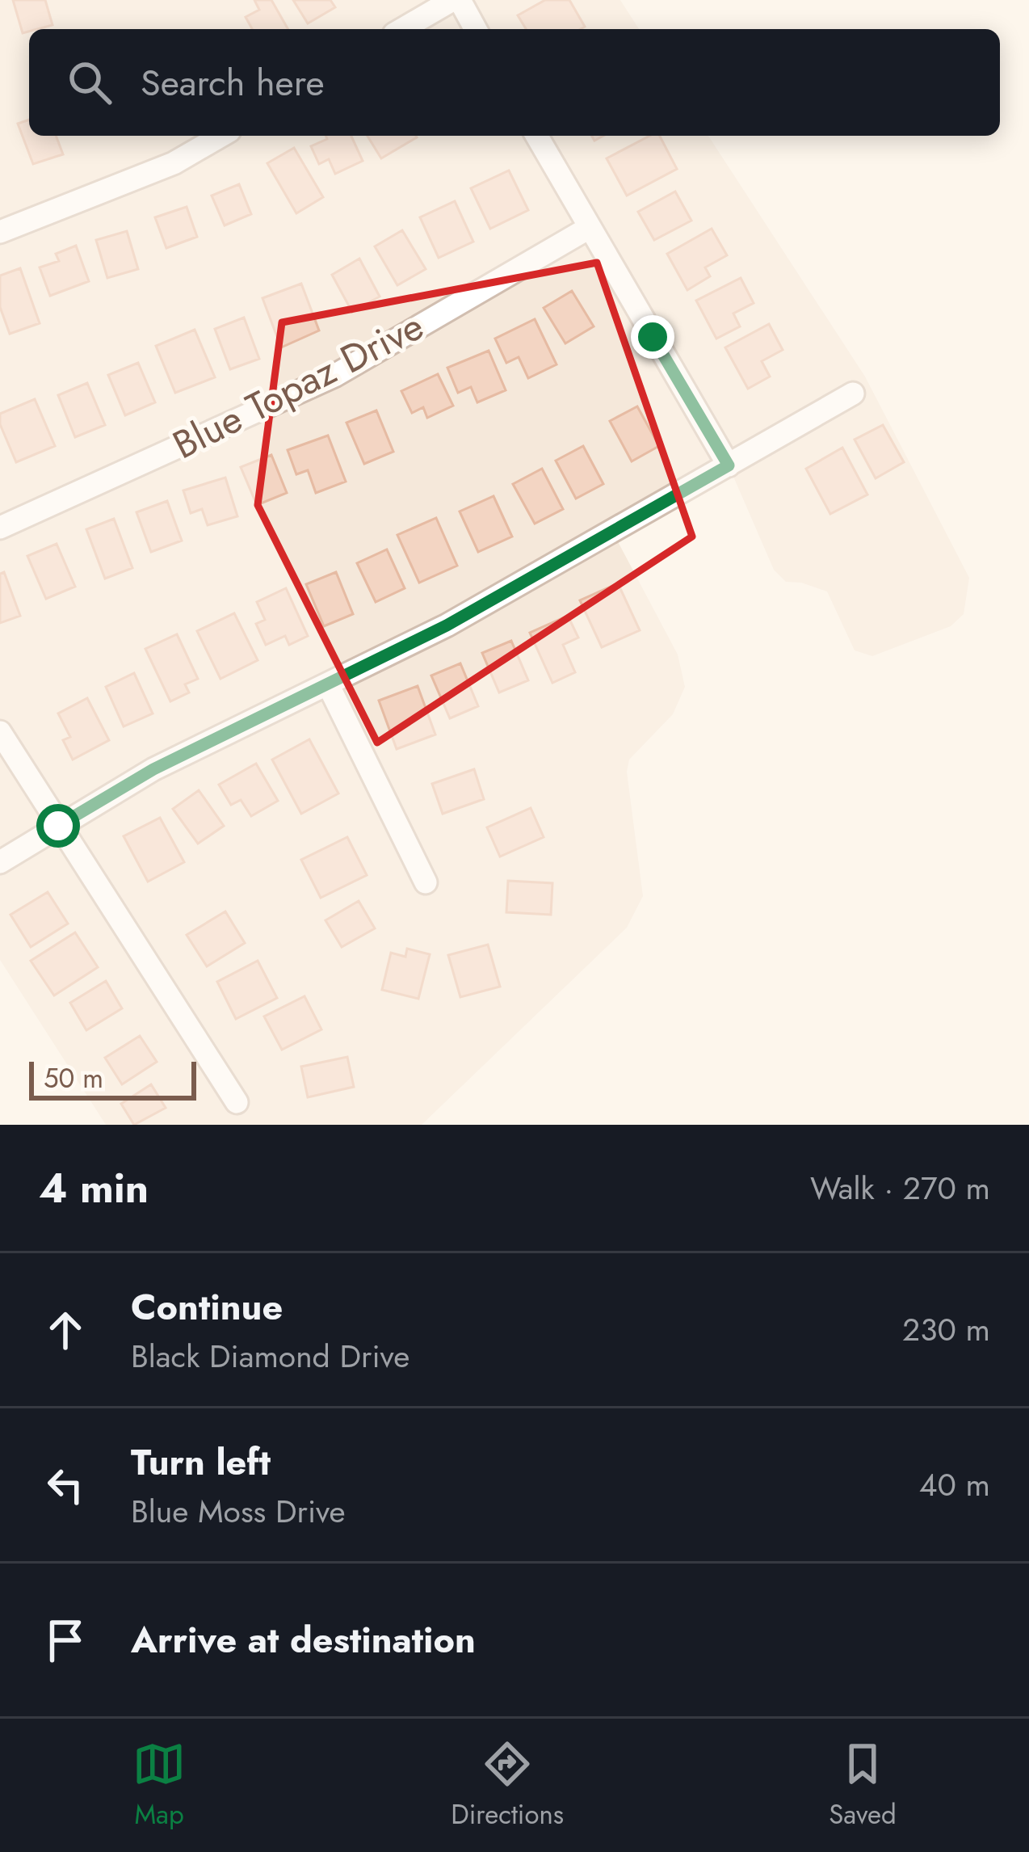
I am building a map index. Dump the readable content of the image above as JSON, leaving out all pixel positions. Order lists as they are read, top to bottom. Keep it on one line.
{"streets":{"street":["Blue Topaz Drive"]},"scale_bar":"50 m","page":{"search":"Search here","scale":"50 m","heading":["4 min","Walk · 270 m"],"list":[["Continue","Black Diamond Drive","230 m"],["Turn left","Blue Moss Drive","40 m"],"Arrive at destination"],"nav":["Map","Directions","Saved"]}}
